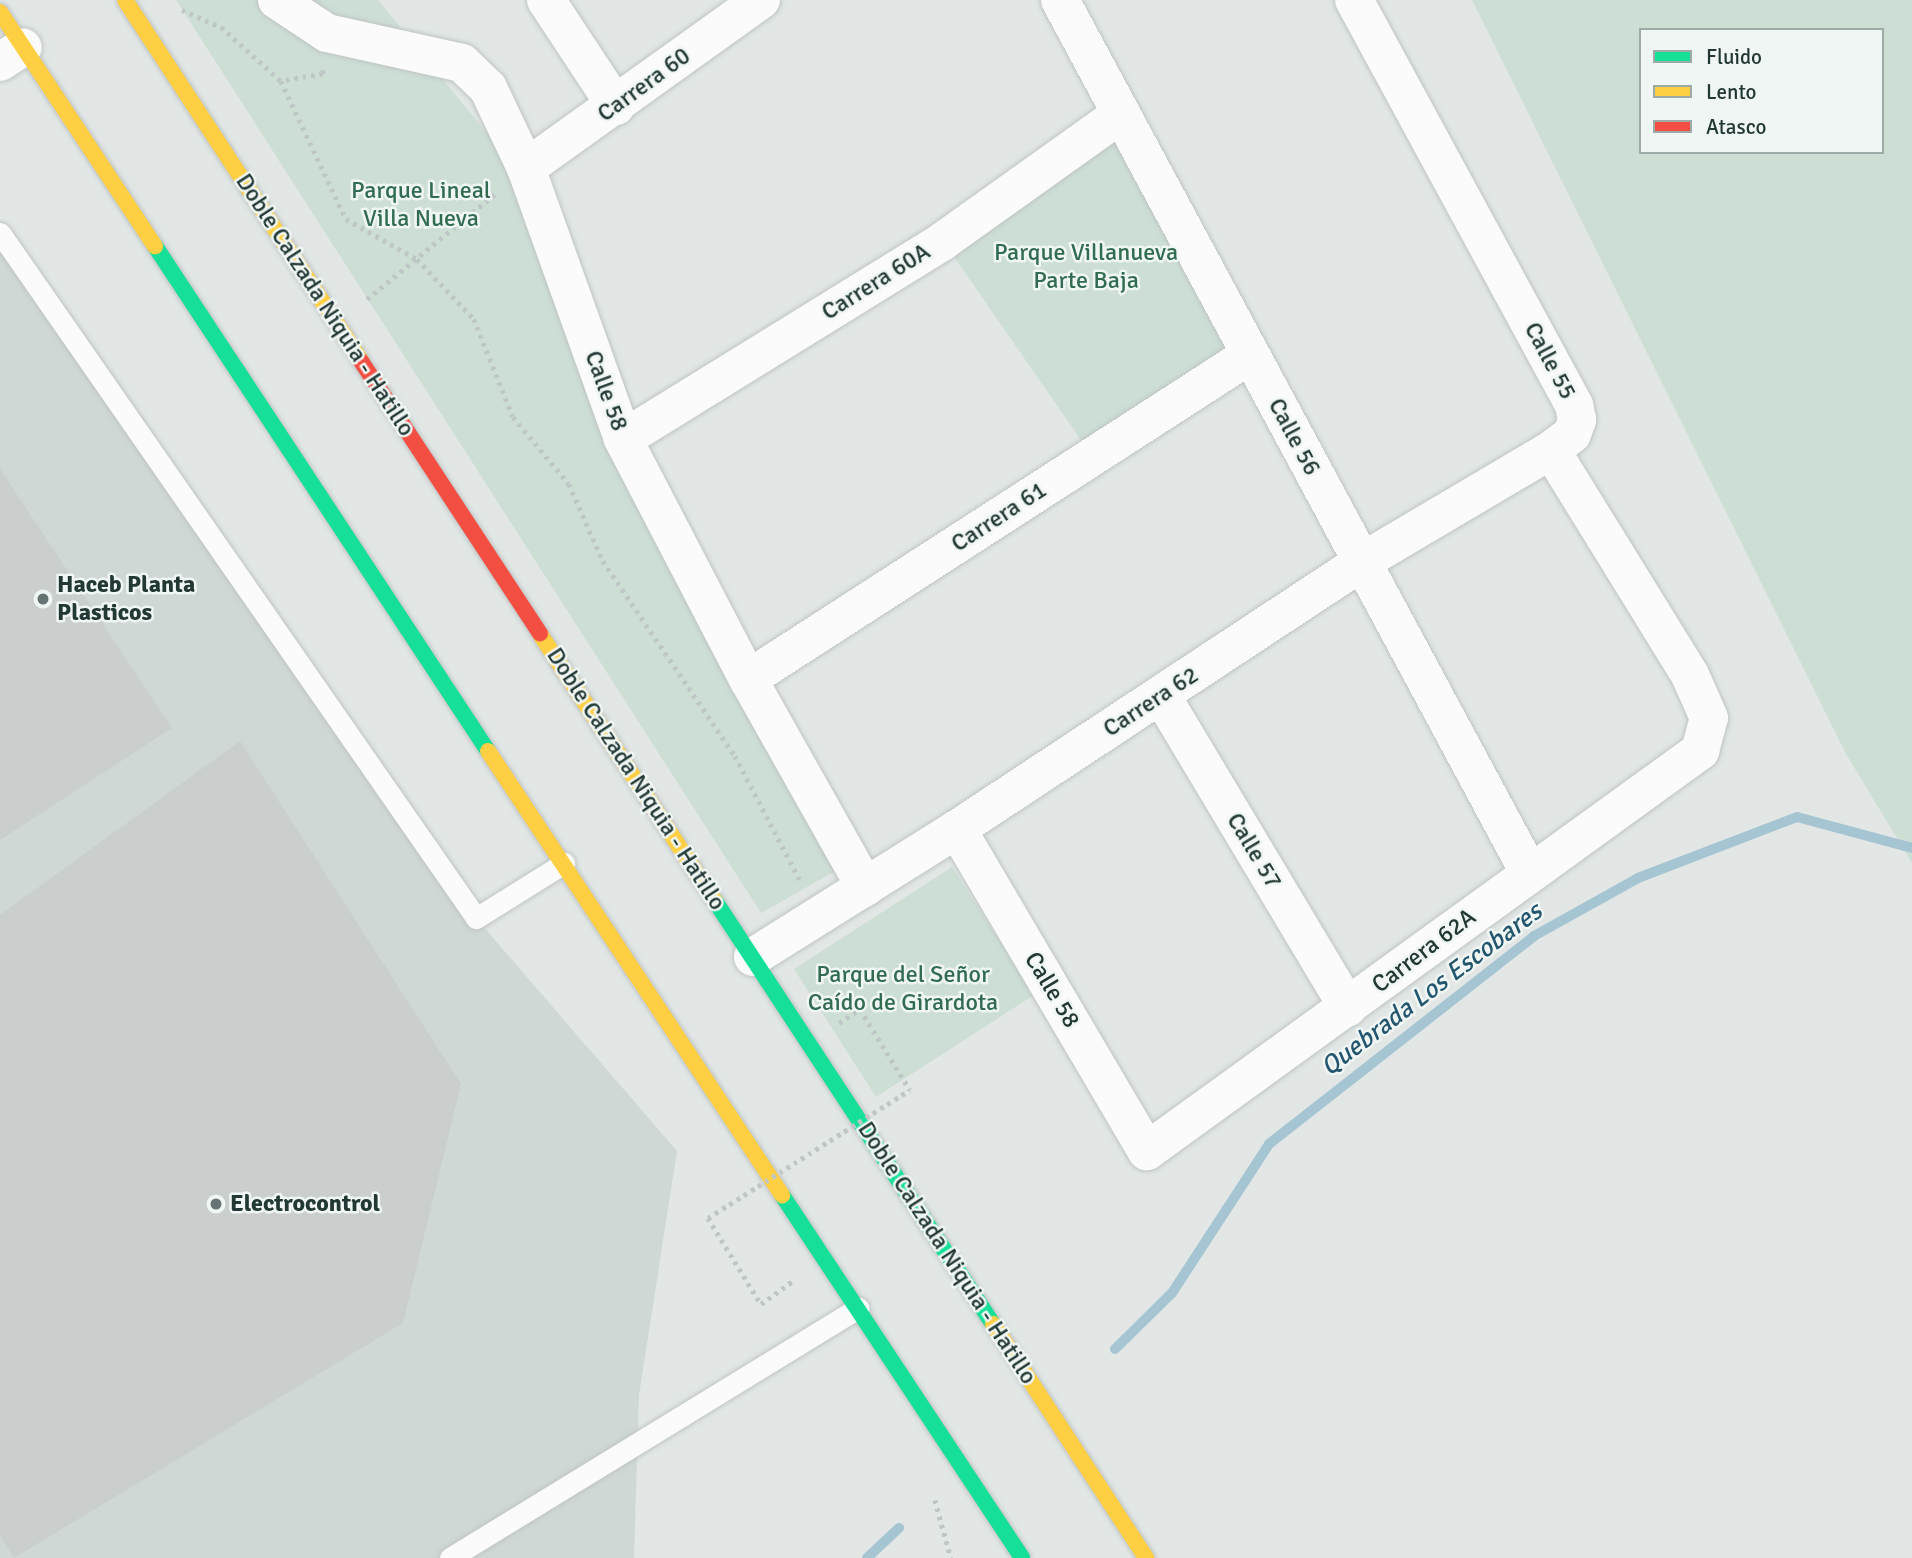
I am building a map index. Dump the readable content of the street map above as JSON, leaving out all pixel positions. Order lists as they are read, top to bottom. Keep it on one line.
{"streets":{"highway":["Doble Calzada Niquia - Hatillo"],"street":["Carrera 60","Carrera 60A","Calle 55","Calle 58","Calle 56","Carrera 61","Carrera 62","Calle 57","Carrera 62A"]},"crossings":[["Carrera 60","Calle 58"],["Carrera 60A","Calle 58"],["Carrera 60A","Calle 56"],["Doble Calzada Niquia - Hatillo","Carrera 62"],["Calle 55","Carrera 62"],["Calle 55","Carrera 62A"],["Calle 58","Carrera 61"],["Calle 58","Carrera 62"],["Calle 58","Carrera 62A"],["Calle 56","Carrera 61"],["Calle 56","Carrera 62"],["Calle 56","Carrera 62A"],["Carrera 62","Calle 57"],["Carrera 62","Carrera 62A"],["Calle 57","Carrera 62A"]],"water":["Quebrada Los Escobares"],"parks":["Parque Lineal Villa Nueva","Parque Villanueva Parte Baja","Parque del Señor Caído de Girardota"],"places":["Haceb Planta Plasticos","Electrocontrol"],"legend":["Fluido","Lento","Atasco"]}
